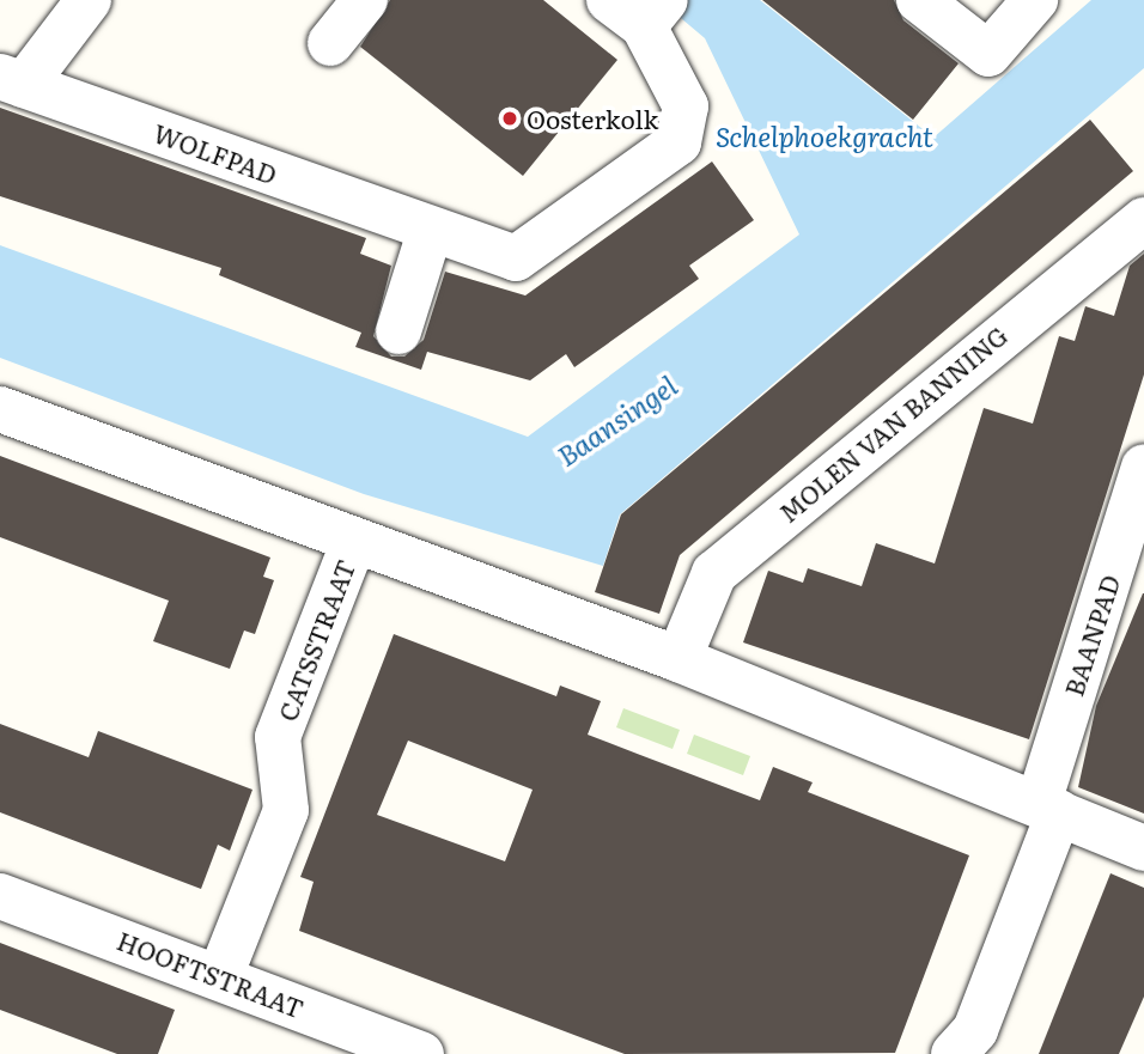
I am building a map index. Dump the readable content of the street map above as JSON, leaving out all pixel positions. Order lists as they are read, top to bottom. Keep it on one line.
{"streets":{"street":["WOLFPAD","MOLEN VAN BANNING","BAANPAD","CATSSTRAAT","HOOFTSTRAAT"]},"crossings":[["CATSSTRAAT","HOOFTSTRAAT"]],"water":["Schelphoekgracht","Baansingel"],"places":["Oosterkolk"]}
